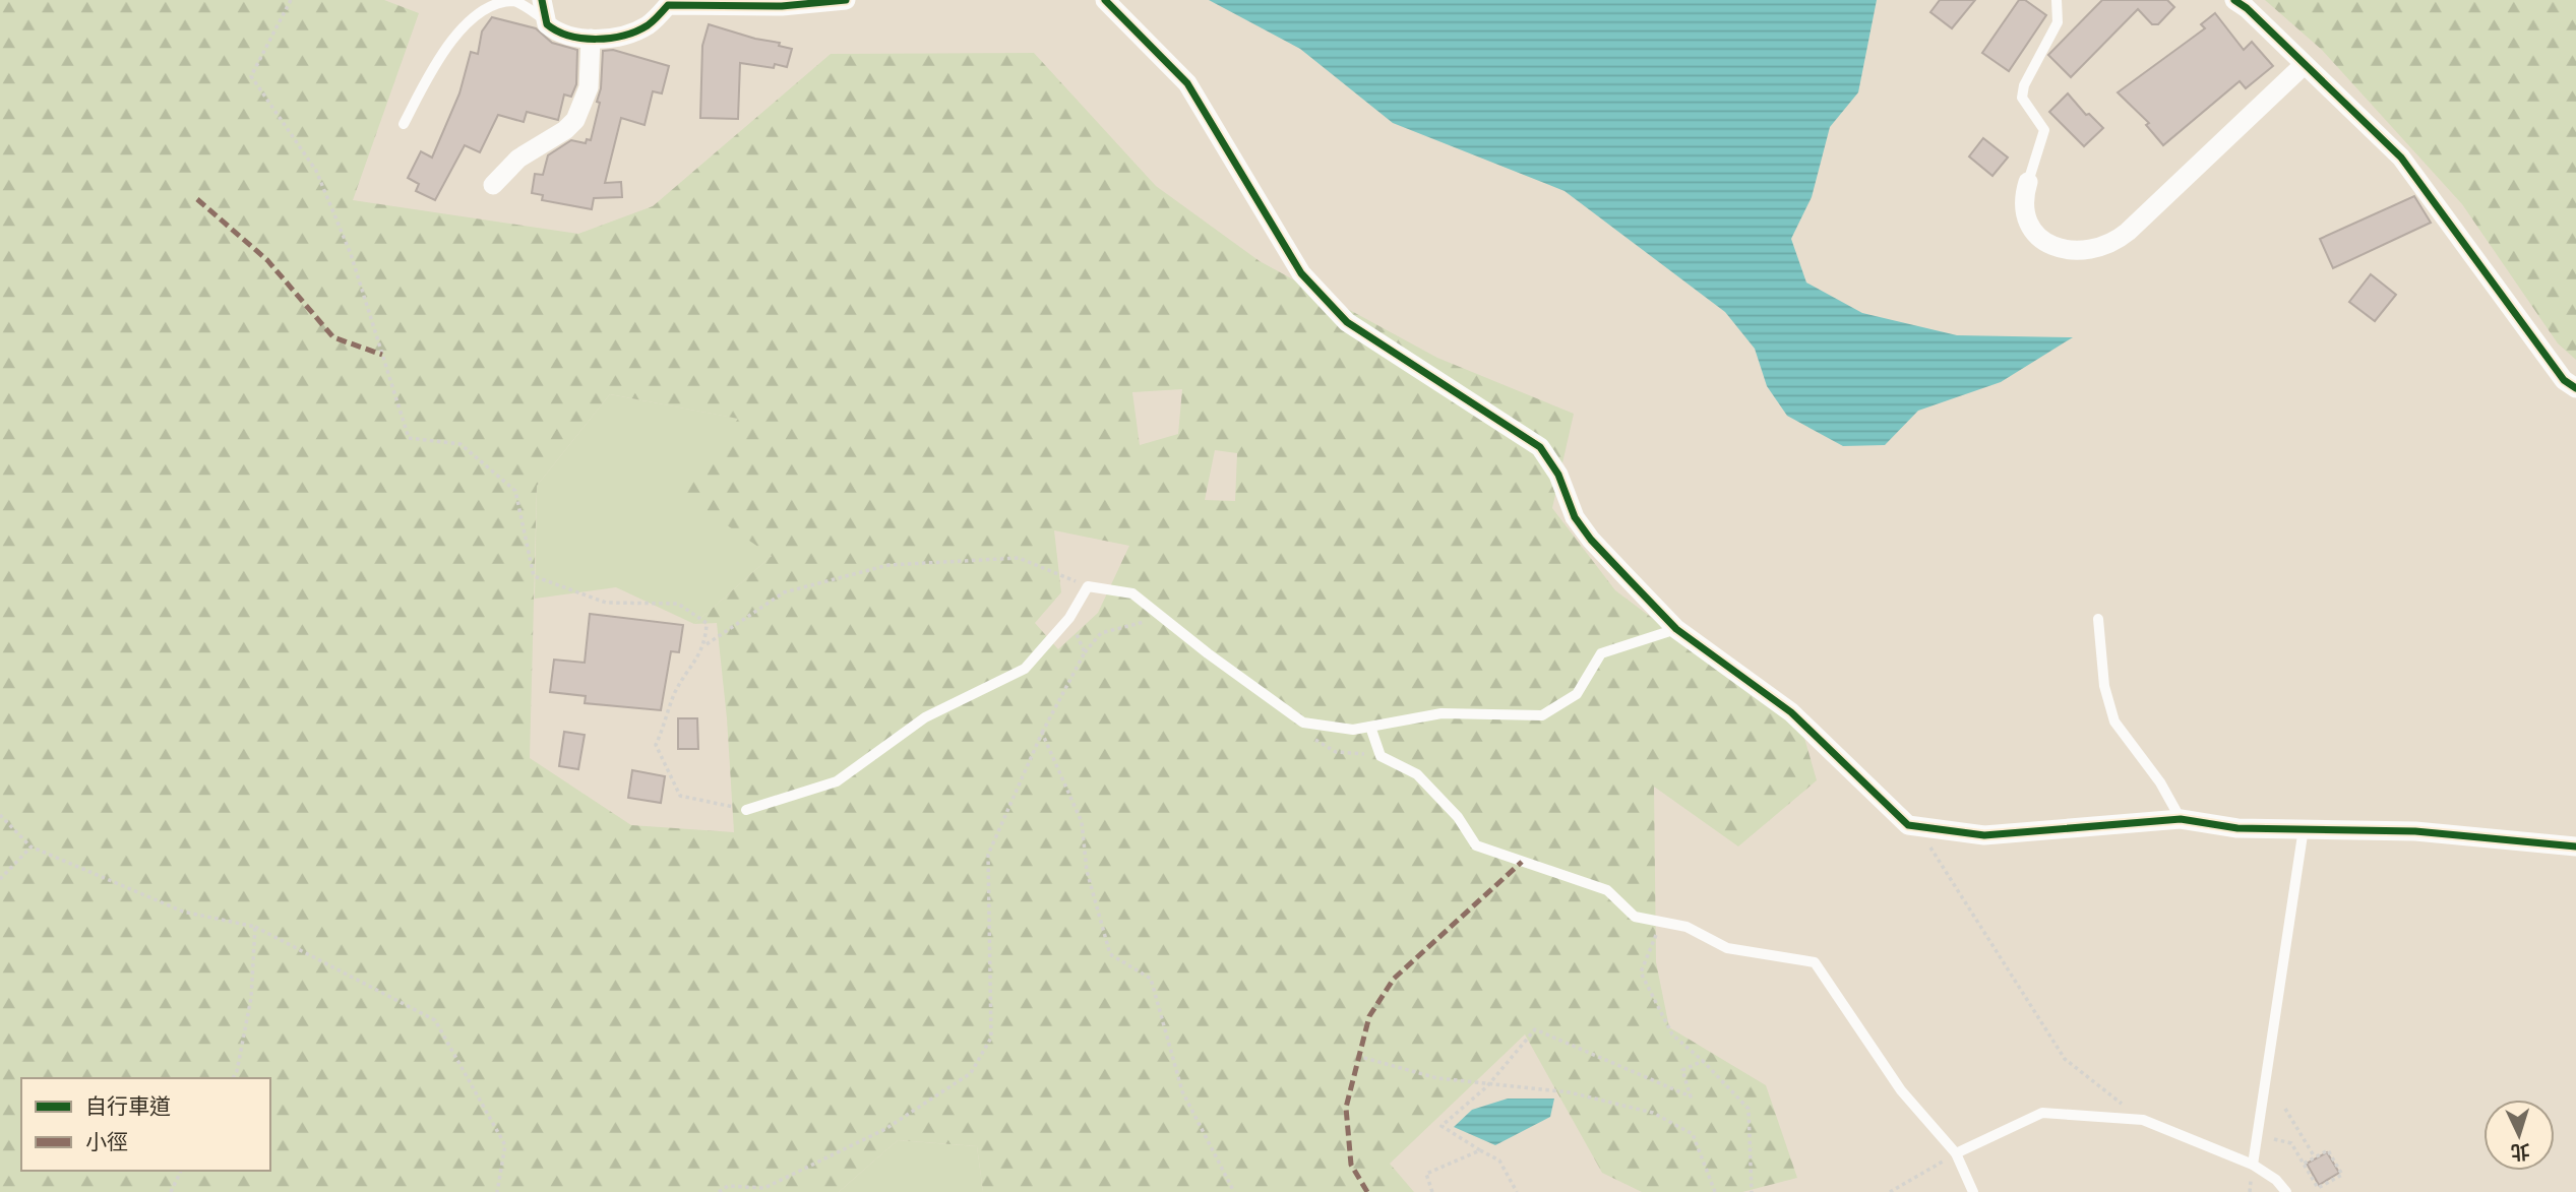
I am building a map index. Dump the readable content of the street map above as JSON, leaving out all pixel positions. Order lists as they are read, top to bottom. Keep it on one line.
{"legend":["自行車道","小徑"],"north":"bottom"}
